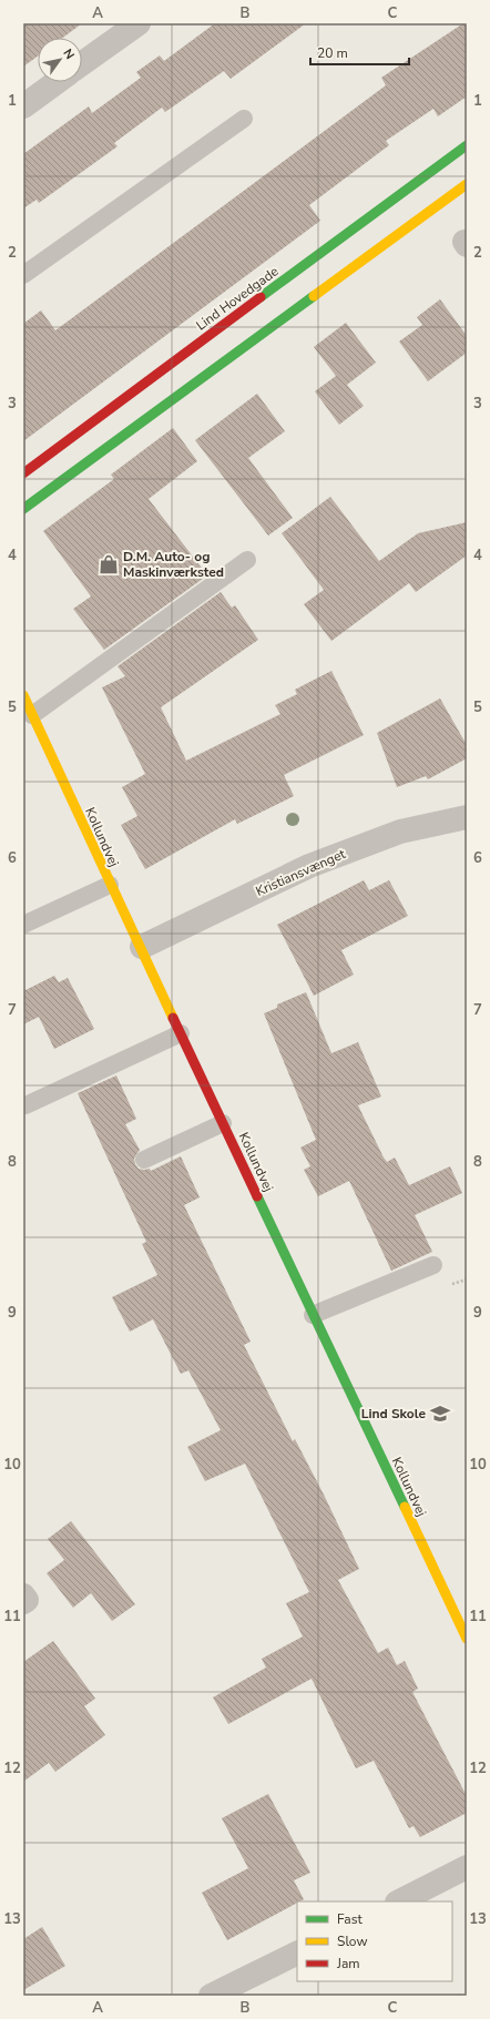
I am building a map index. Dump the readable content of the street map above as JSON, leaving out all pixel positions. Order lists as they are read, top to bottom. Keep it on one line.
{"streets":{"main road":["Lind Hovedgade","Kollundvej"],"street":["Kristiansvænget"]},"crossings":[["Kollundvej","Kristiansvænget"]],"places":{"shop":["D.M. Auto- og Maskinværksted"],"school or university":["Lind Skole"]},"legend":["Fast","Slow","Jam"],"scale_bar":"20 m","north":"top right","grid":{"columns":["A","B","C"],"rows":["1","2","3","4","5","6","7","8","9","10","11","12","13"]}}
